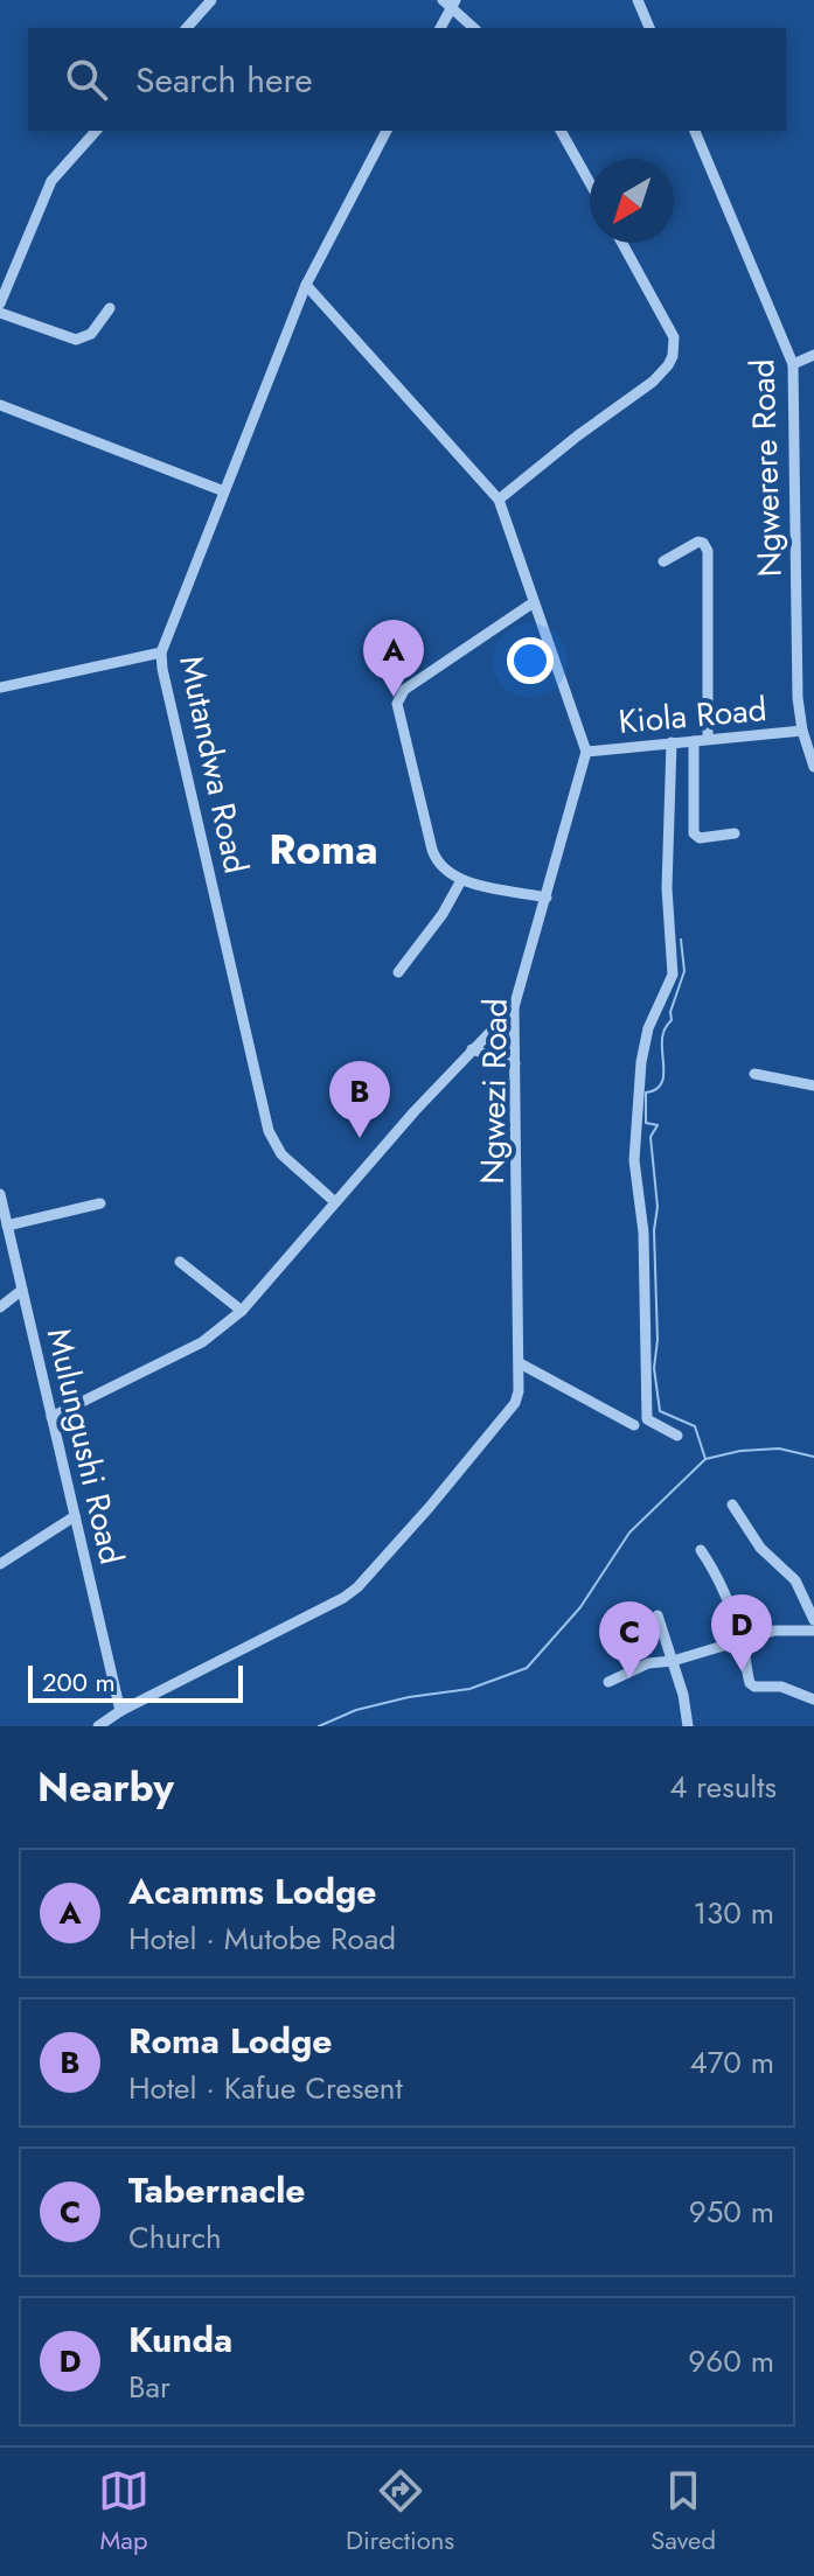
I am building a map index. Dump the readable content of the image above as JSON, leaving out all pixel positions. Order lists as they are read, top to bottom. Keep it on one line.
{"streets":{"street":["Ngwerere Road","Kiola Road","Mutandwa Road","Ngwezi Road","Mulungushi Road"]},"crossings":[["Ngwerere Road","Kiola Road"],["Kiola Road","Ngwezi Road"],["Ngwezi Road","Mulungushi Road"]],"districts":["Roma"],"scale_bar":"200 m","north":"bottom left","page":{"search":"Search here","pins":["A","B","D","C"],"scale":"200 m","heading":["Nearby","4 results"],"list":[{"mark":"A","name":"Acamms Lodge","note":"Hotel · Mutobe Road","value":"130 m"},{"mark":"B","name":"Roma Lodge","note":"Hotel · Kafue Cresent","value":"470 m"},{"mark":"C","name":"Tabernacle","note":"Church","value":"950 m"},{"mark":"D","name":"Kunda","note":"Bar","value":"960 m"}],"nav":["Map","Directions","Saved"]}}
